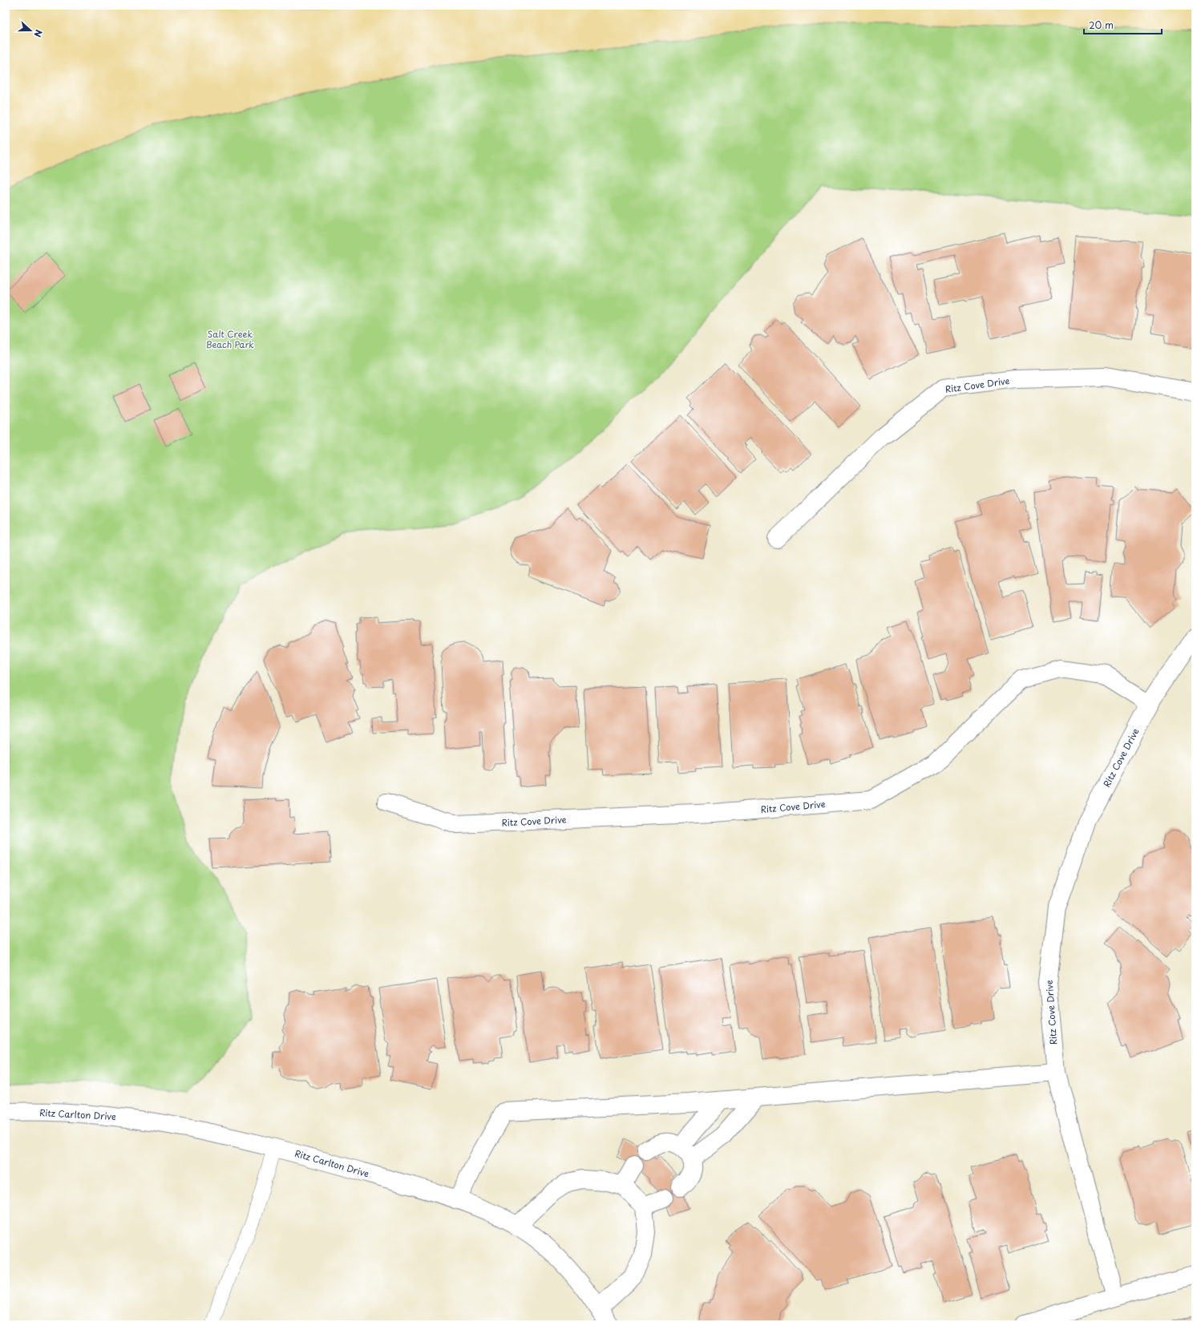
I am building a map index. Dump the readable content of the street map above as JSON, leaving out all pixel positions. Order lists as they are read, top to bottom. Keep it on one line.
{"streets":{"street":["Ritz Cove Drive","Ritz Carlton Drive"]},"parks":["Salt Creek Beach Park"],"scale_bar":"20 m","north":"right"}
